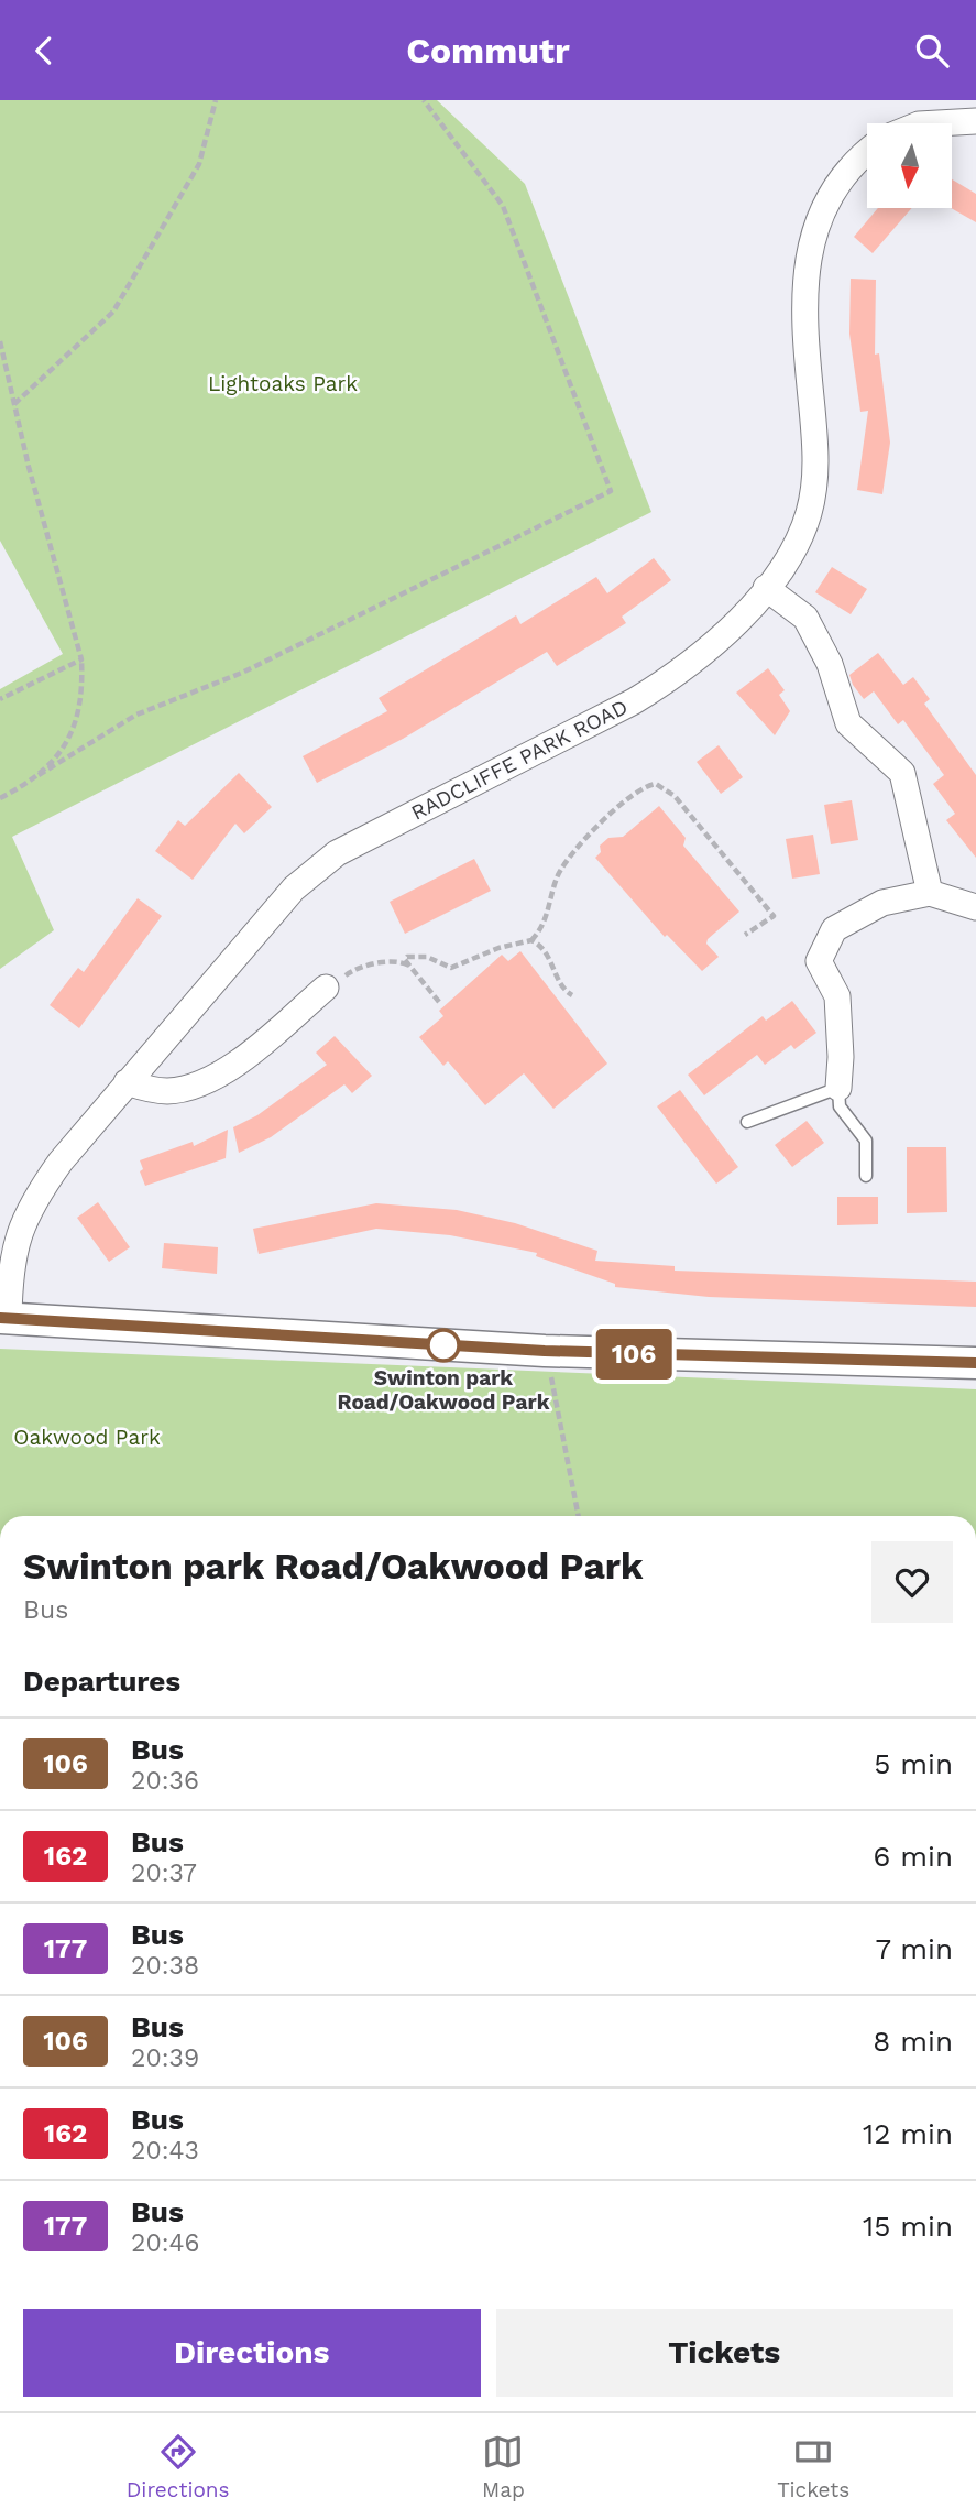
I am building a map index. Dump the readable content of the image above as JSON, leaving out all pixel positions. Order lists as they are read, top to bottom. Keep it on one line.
{"streets":{"street":["RADCLIFFE PARK ROAD"]},"parks":["Lightoaks Park","Oakwood Park"],"places":["Swinton park Road/Oakwood Park"],"lines":["bus line 106"],"north":"bottom","page":{"header":"Commutr","on_map":"106","heading":[["Swinton park Road/Oakwood Park","Bus"],"Departures"],"list":[{"mark":"106","name":"Bus","note":"20:36","value":"5 min"},{"mark":"162","name":"Bus","note":"20:37","value":"6 min"},{"mark":"177","name":"Bus","note":"20:38","value":"7 min"},{"mark":"106","name":"Bus","note":"20:39","value":"8 min"},{"mark":"162","name":"Bus","note":"20:43","value":"12 min"},{"mark":"177","name":"Bus","note":"20:46","value":"15 min"}],"buttons":["Directions","Tickets"],"tabs":["Directions","Map","Tickets"]}}
